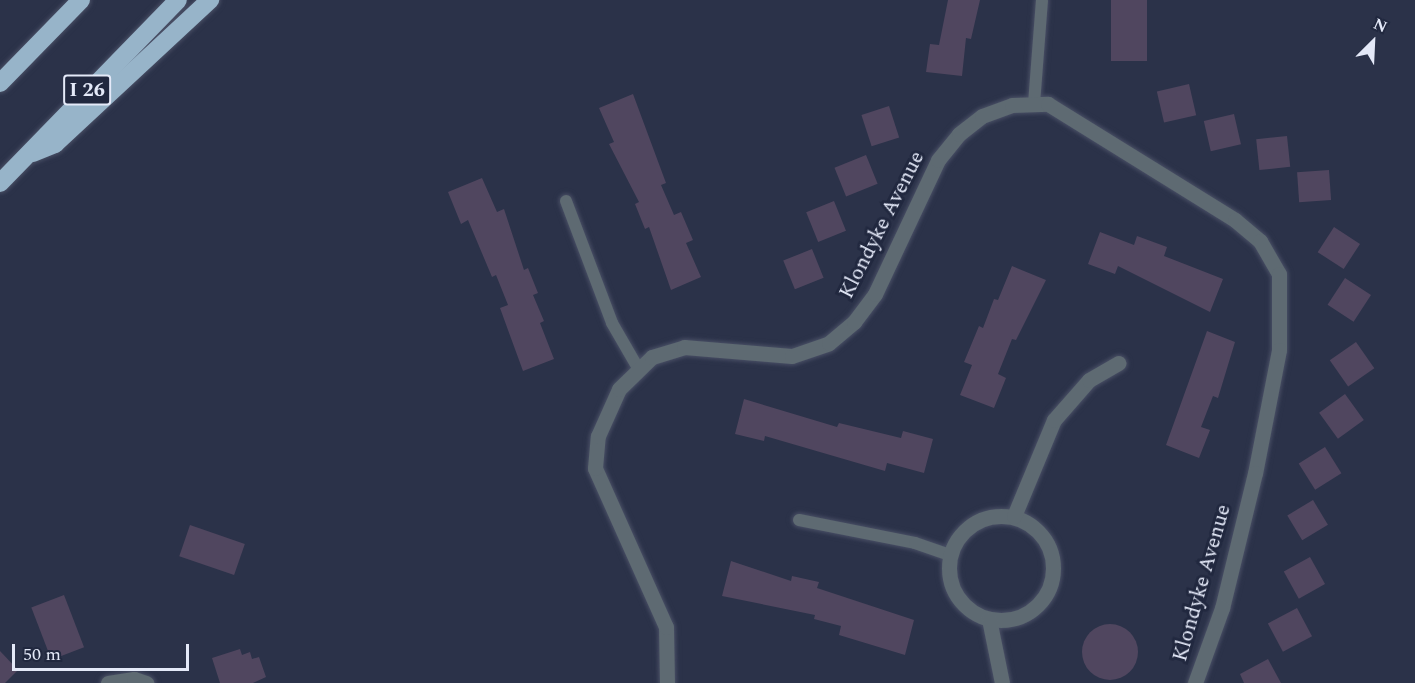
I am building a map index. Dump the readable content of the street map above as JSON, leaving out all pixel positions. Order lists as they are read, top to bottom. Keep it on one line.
{"streets":{"highway":["I 26"],"street":["Klondyke Avenue"]},"scale_bar":"50 m","north":"top right"}
